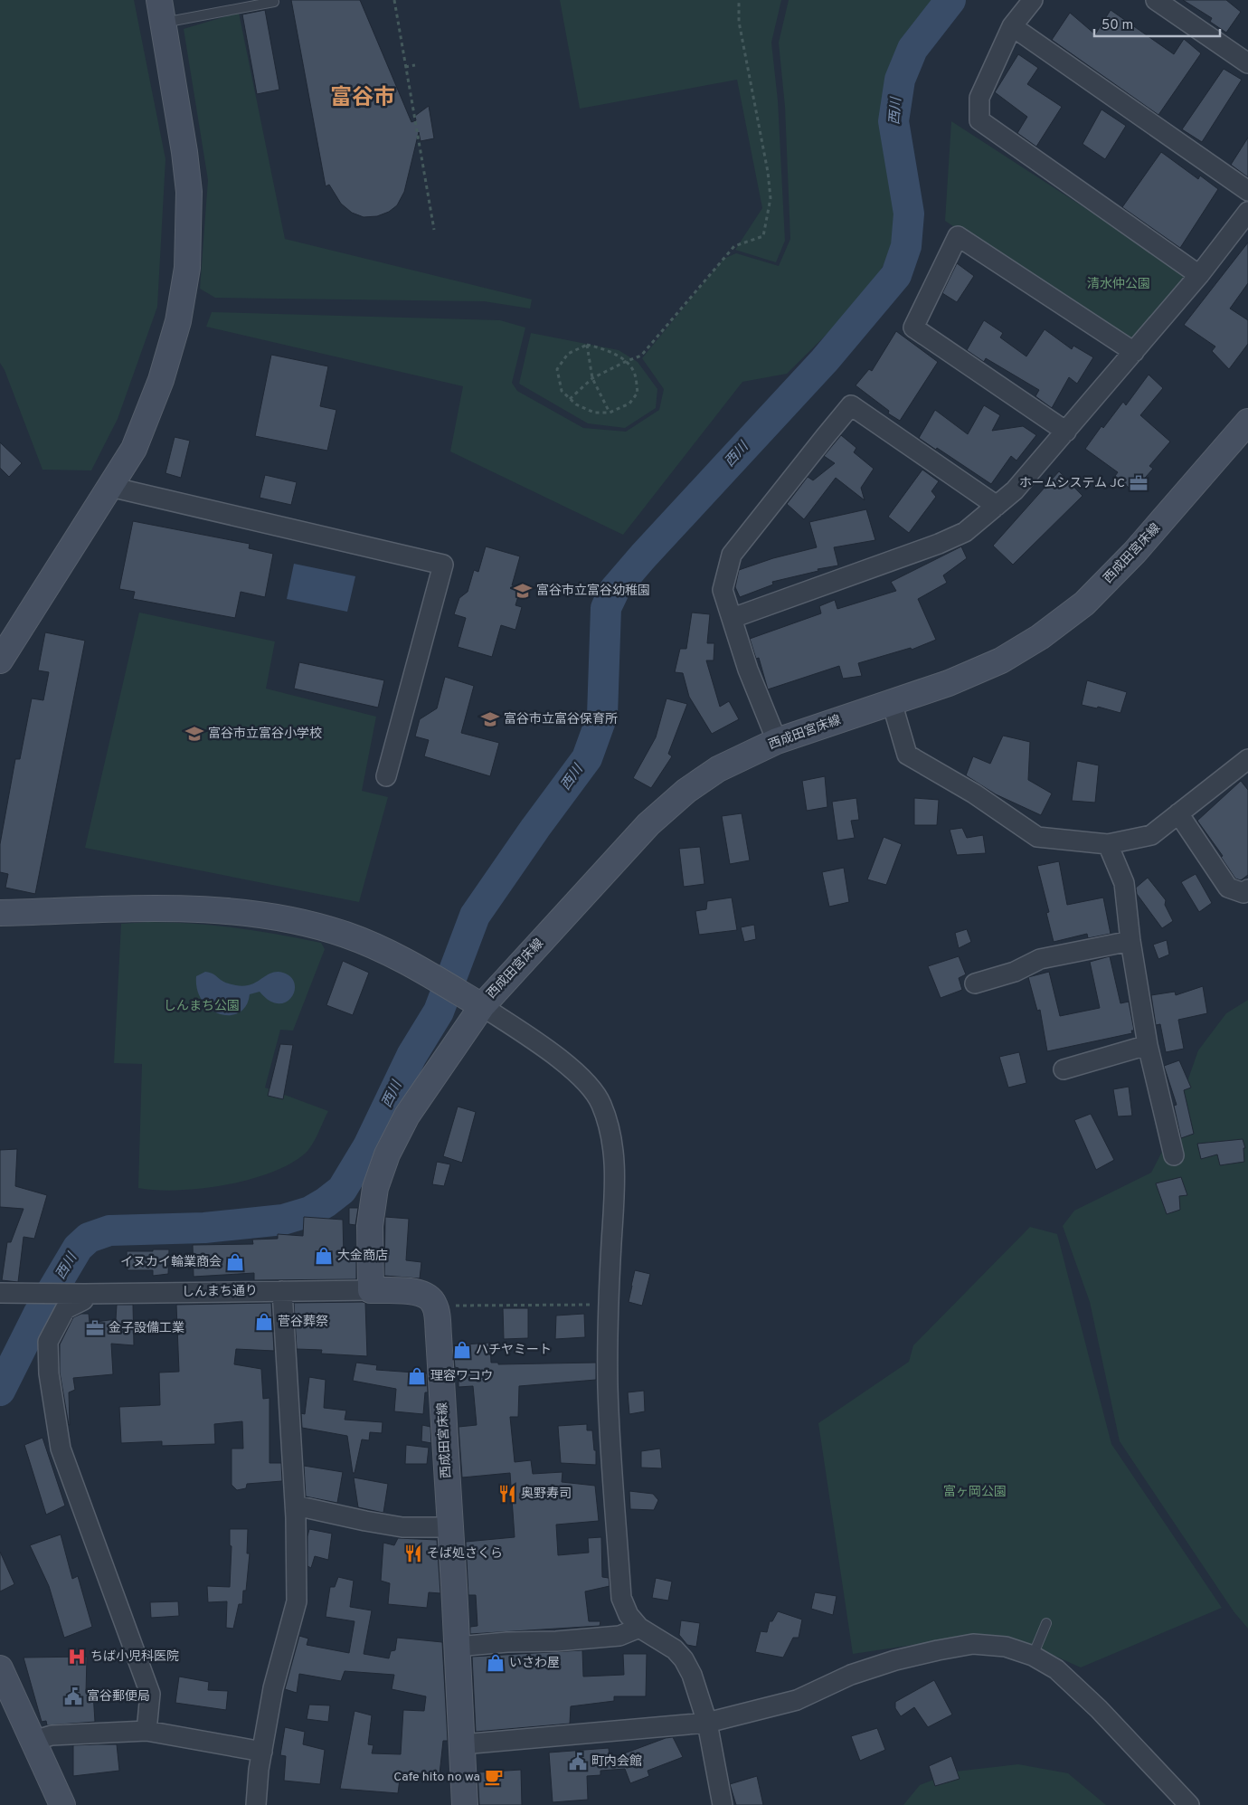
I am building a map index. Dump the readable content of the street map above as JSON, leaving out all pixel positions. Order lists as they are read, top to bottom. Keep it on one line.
{"streets":{"main road":["西成田宮床線"],"street":["しんまち通り"]},"crossings":[["西成田宮床線","しんまち通り"]],"districts":["富谷市"],"water":["西川"],"parks":["清水仲公園","しんまち公園","富ヶ岡公園"],"places":{"office":["ホームシステム JC","金子設備工業"],"school or university":["富谷市立富谷幼稚園","富谷市立富谷保育所","富谷市立富谷小学校"],"shop":["大金商店","イヌカイ輪業商会","菅谷葬祭","ハチヤミート","理容ワコウ","いさわ屋"],"restaurant":["奥野寿司","そば処さくら"],"hospital":["ちば小児科医院"],"public building":["富谷郵便局","町内会館"],"cafe":["Cafe hito no wa"]},"scale_bar":"50 m"}
